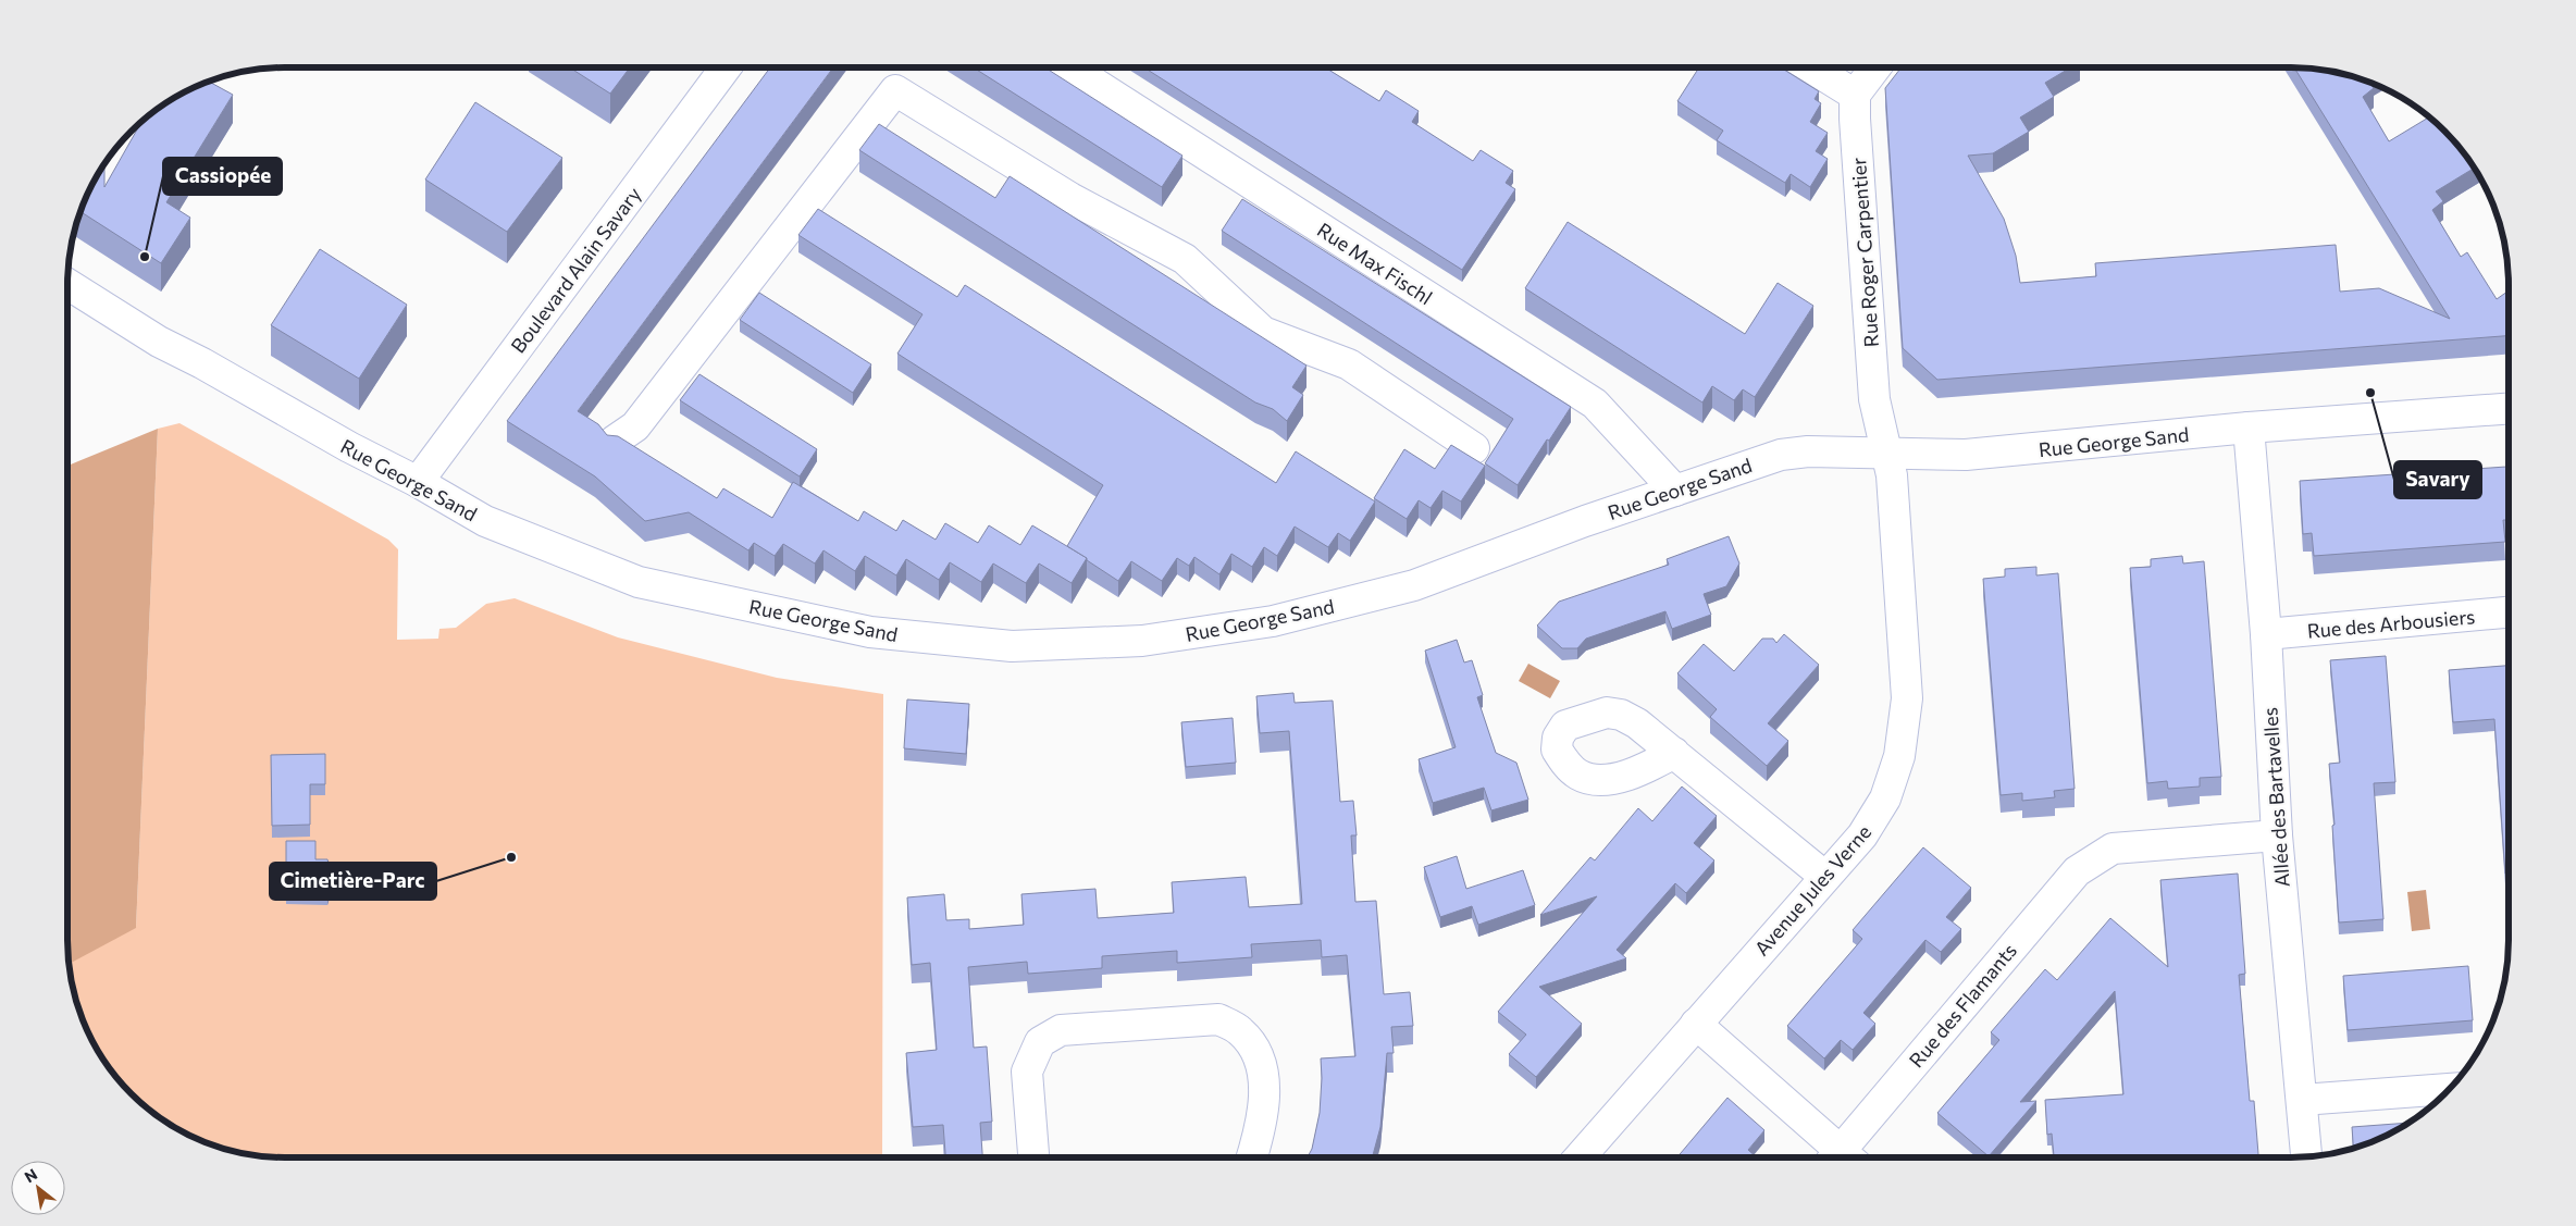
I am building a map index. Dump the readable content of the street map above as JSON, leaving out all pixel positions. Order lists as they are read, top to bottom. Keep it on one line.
{"streets":{"street":["Rue Roger Carpentier","Rue Max Fischl","Boulevard Alain Savary","Rue George Sand","Rue des Arbousiers","Allée des Bartavelles","Avenue Jules Verne","Rue des Flamants"]},"crossings":[["Rue Roger Carpentier","Rue George Sand"],["Rue Roger Carpentier","Avenue Jules Verne"],["Rue Max Fischl","Rue George Sand"],["Boulevard Alain Savary","Rue George Sand"],["Rue George Sand","Allée des Bartavelles"],["Rue George Sand","Avenue Jules Verne"],["Rue des Arbousiers","Allée des Bartavelles"],["Allée des Bartavelles","Rue des Flamants"],["Avenue Jules Verne","Rue des Flamants"]],"places":["Cassiopée","Savary","Cimetière-Parc"],"north":"top left"}
